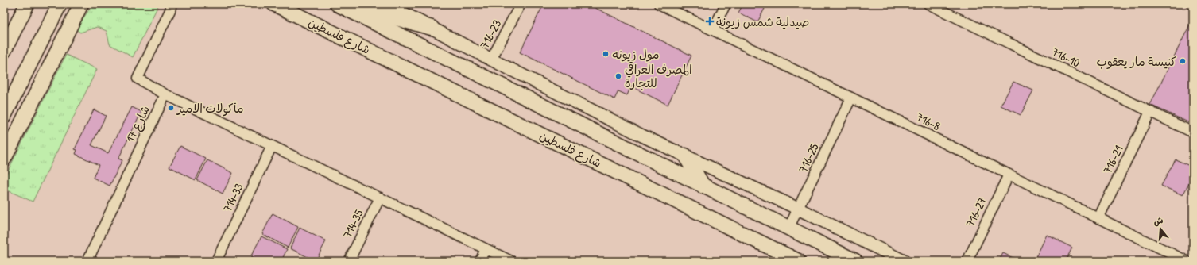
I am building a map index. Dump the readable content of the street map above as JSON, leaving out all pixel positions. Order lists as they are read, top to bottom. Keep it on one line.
{"streets":{"main road":["شارع فلسطين"],"street":["716-23","716-10","716-8","شارع 17","716-25","716-21","714-33","716-27","714-35"]},"crossings":[["716-10","716-21"],["716-8","716-25"],["716-8","716-21"],["716-8","716-27"]],"places":{"health":["صيدلية شمس زيونة"],"other":["مول زيونه","كنيسة مار يعقوب","المصرف العراقي للتجارة","مأكولات الامير"]},"north":"top"}
